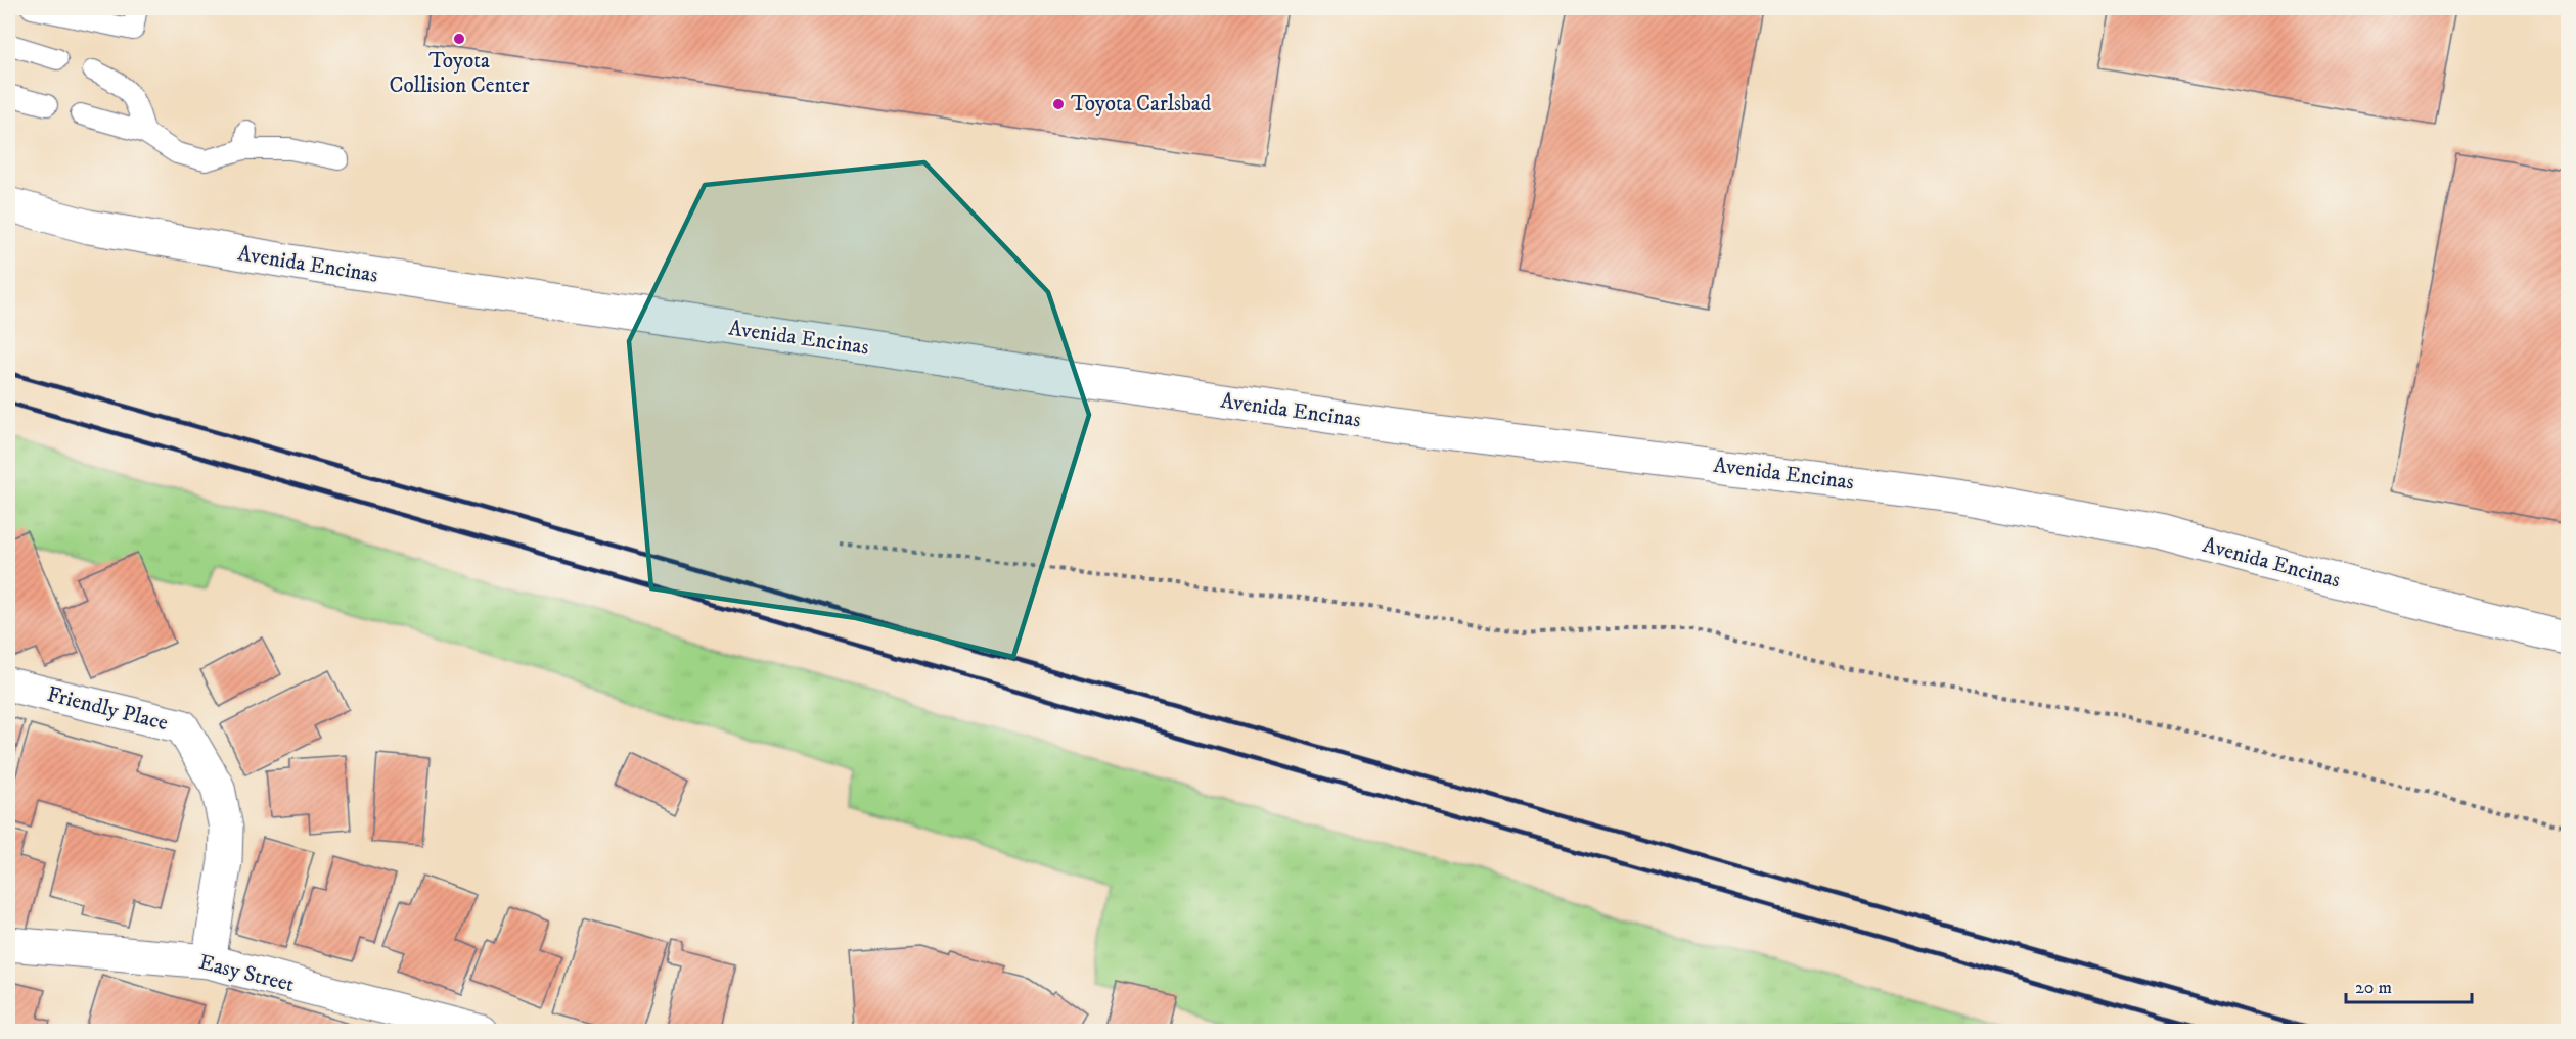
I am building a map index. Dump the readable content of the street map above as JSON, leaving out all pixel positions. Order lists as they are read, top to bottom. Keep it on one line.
{"streets":{"street":["Avenida Encinas","Friendly Place","Easy Street"]},"crossings":[["Friendly Place","Easy Street"]],"places":["Toyota Collision Center","Toyota Carlsbad"],"scale_bar":"20 m"}
